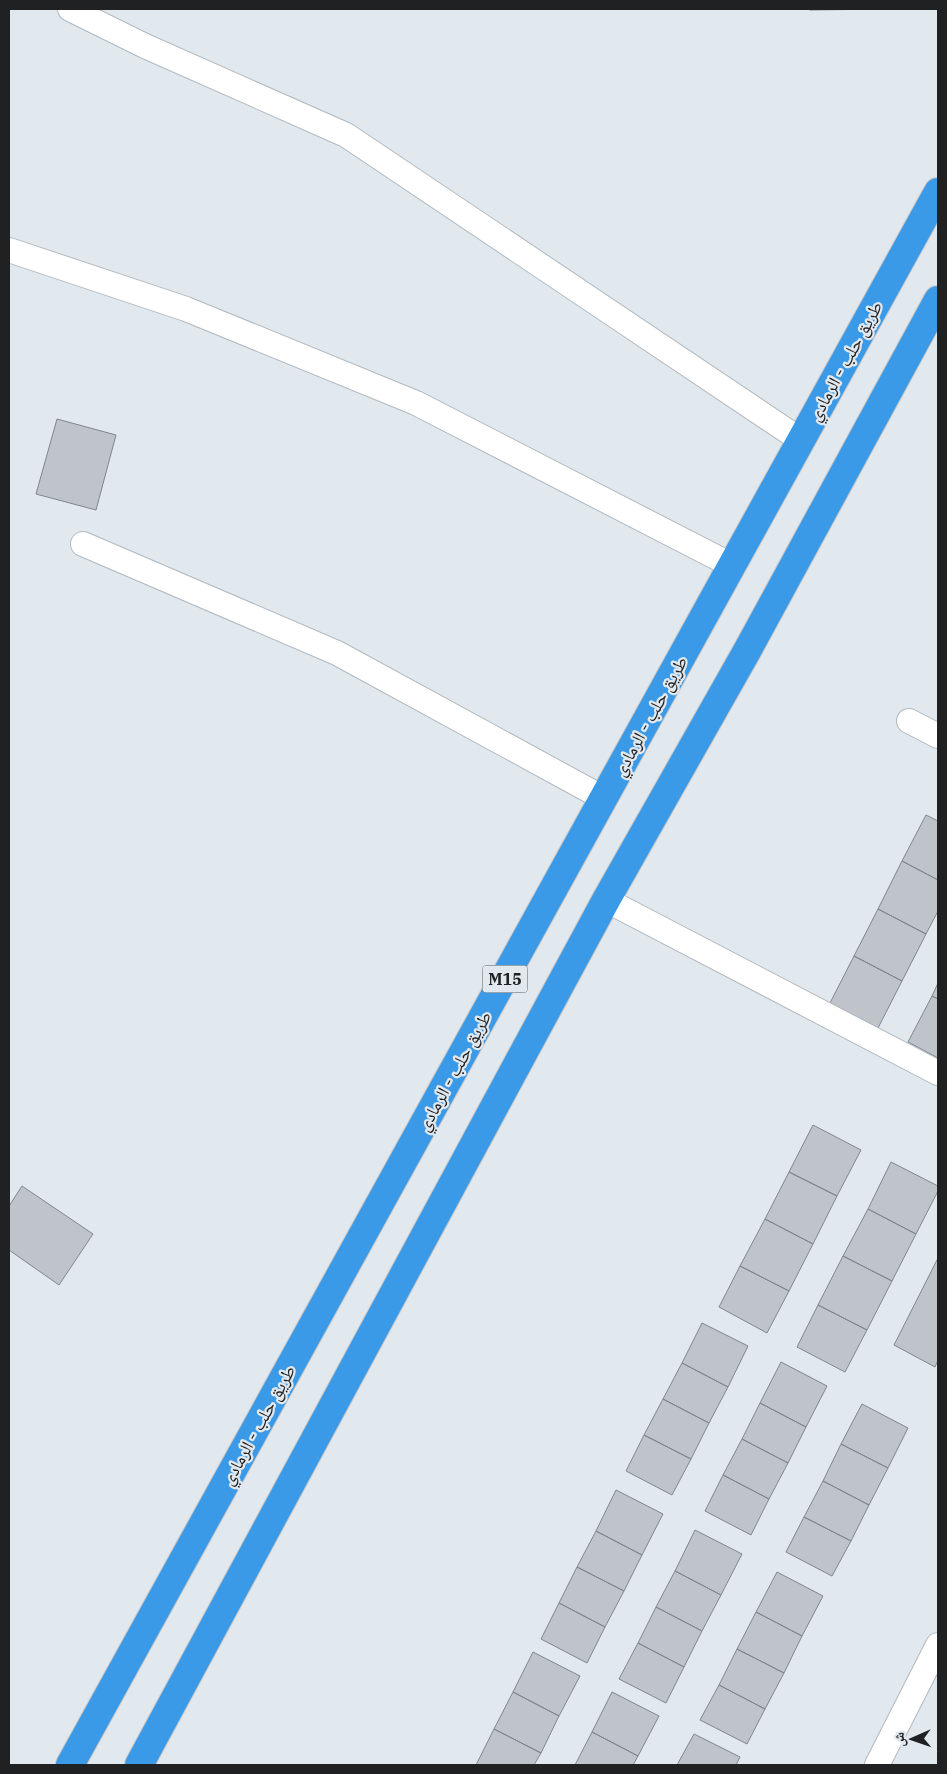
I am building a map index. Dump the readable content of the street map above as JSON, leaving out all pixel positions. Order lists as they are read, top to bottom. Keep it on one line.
{"streets":{"highway":["طريق حلب - الرمادي","M15"]},"north":"left"}
